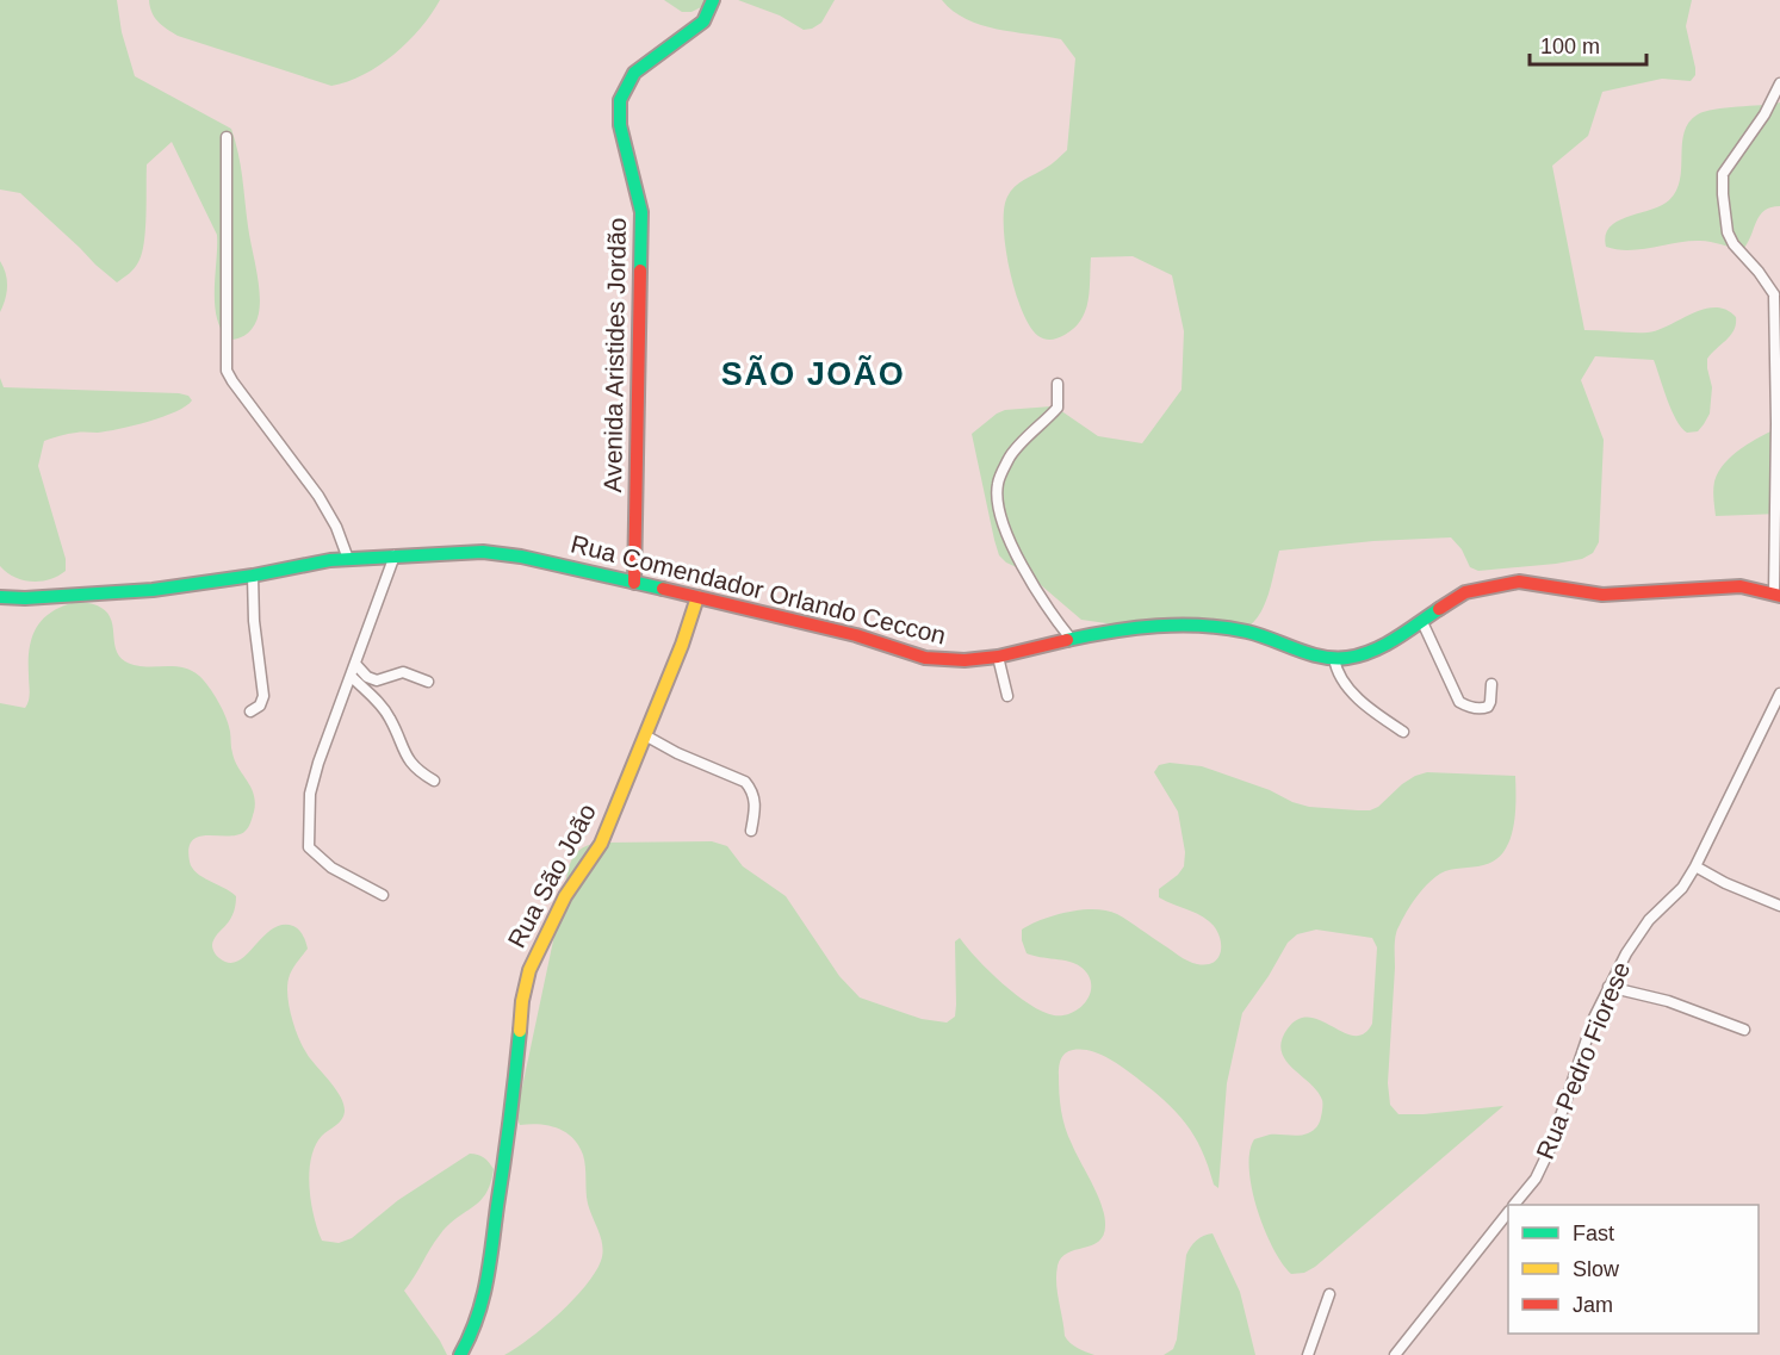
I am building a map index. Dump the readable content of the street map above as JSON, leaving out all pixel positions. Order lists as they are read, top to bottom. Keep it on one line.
{"streets":{"street":["Avenida Aristides Jordão","Rua Comendador Orlando Ceccon","Rua São João","Rua Pedro Fiorese"]},"crossings":[["Avenida Aristides Jordão","Rua Comendador Orlando Ceccon"],["Rua Comendador Orlando Ceccon","Rua São João"]],"districts":["SÃO JOÃO"],"legend":["Fast","Slow","Jam"],"scale_bar":"100 m"}
